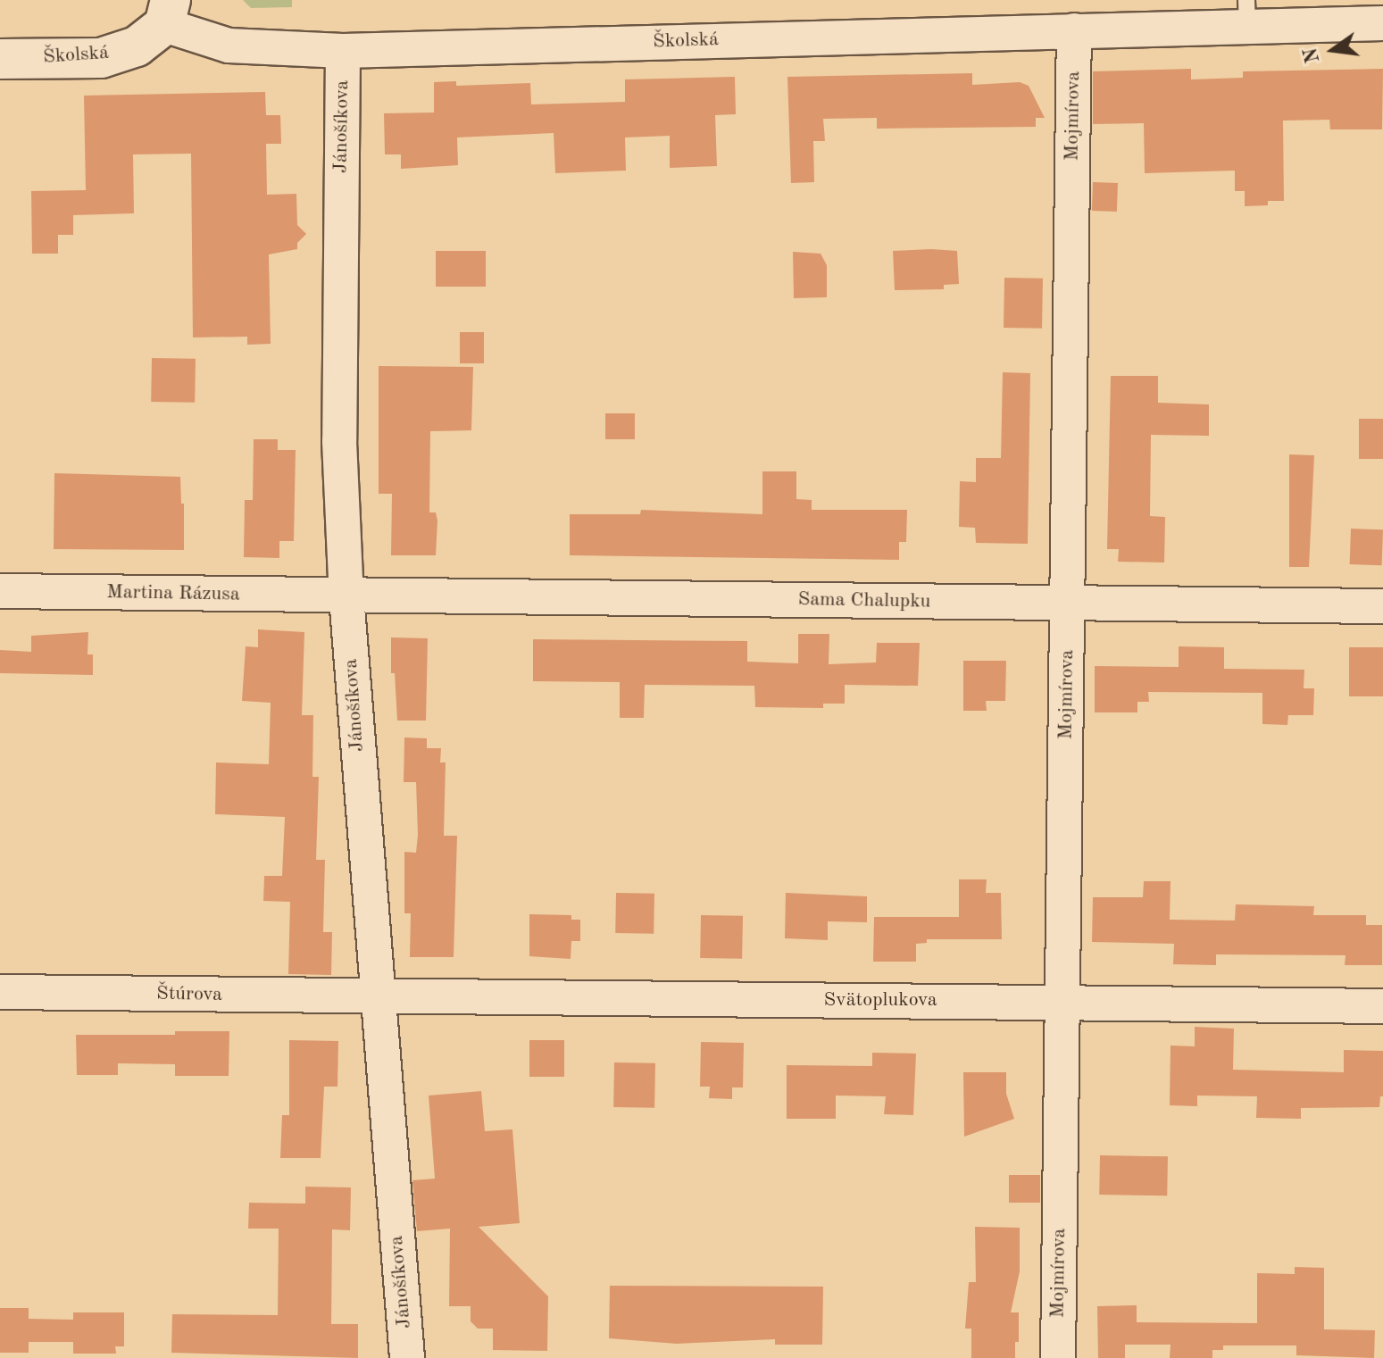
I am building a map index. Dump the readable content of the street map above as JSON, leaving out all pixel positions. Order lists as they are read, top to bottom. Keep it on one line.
{"streets":{"street":["Školská","Mojmírova","Jánošíkova","Martina Rázusa","Sama Chalupku","Štúrova","Svätoplukova"]},"crossings":[["Školská","Mojmírova"],["Školská","Jánošíkova"],["Mojmírova","Sama Chalupku"],["Mojmírova","Svätoplukova"],["Jánošíkova","Martina Rázusa"],["Jánošíkova","Sama Chalupku"],["Jánošíkova","Štúrova"],["Jánošíkova","Svätoplukova"],["Martina Rázusa","Sama Chalupku"],["Štúrova","Svätoplukova"]],"north":"left"}
